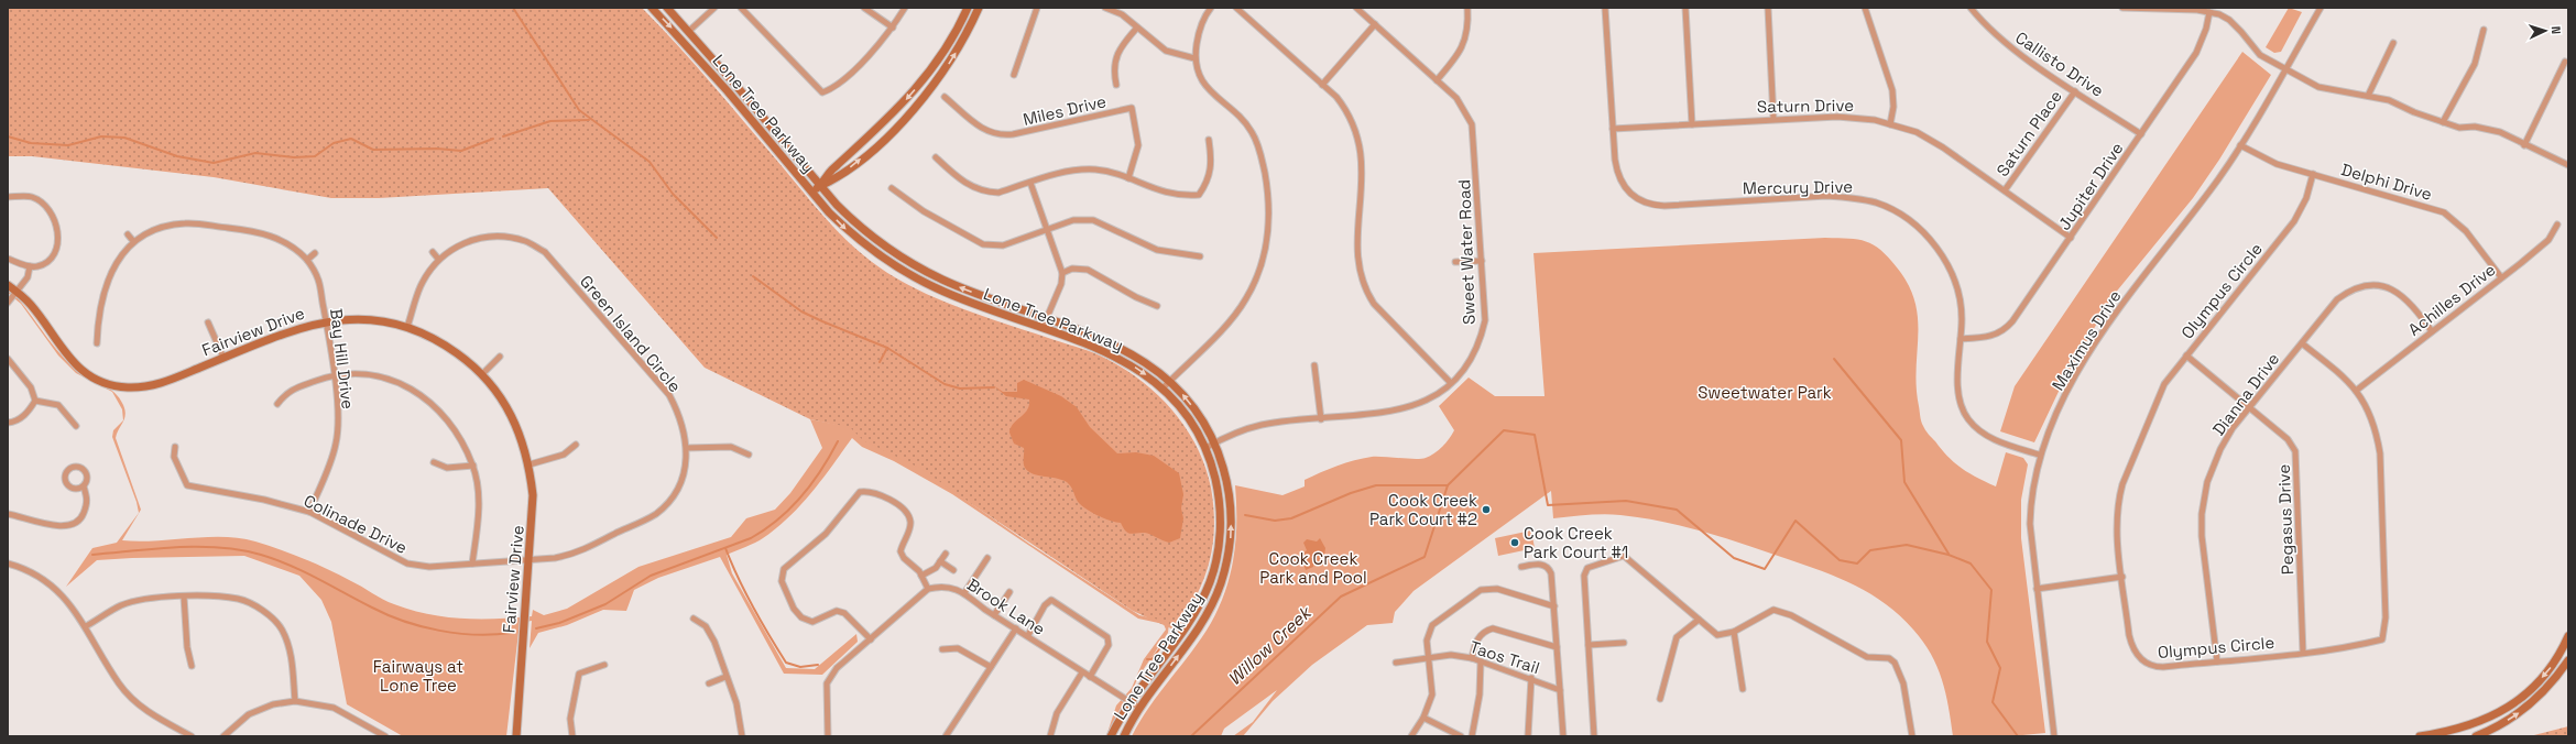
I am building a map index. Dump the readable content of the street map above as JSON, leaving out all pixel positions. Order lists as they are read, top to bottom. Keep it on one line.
{"streets":{"street":["Callisto Drive","Saturn Drive","Miles Drive","Lone Tree Parkway","Saturn Place","Delphi Drive","Jupiter Drive","Mercury Drive","Sweet Water Road","Olympus Circle","Achilles Drive","Fairview Drive","Green Island Circle","Maximus Drive","Bay Hill Drive","Dianna Drive","Pegasus Drive","Colinade Drive","Brook Lane","Taos Trail"]},"crossings":[["Callisto Drive","Saturn Place"],["Callisto Drive","Jupiter Drive"],["Saturn Drive","Saturn Place"],["Saturn Drive","Jupiter Drive"],["Saturn Drive","Mercury Drive"],["Lone Tree Parkway","Sweet Water Road"],["Lone Tree Parkway","Brook Lane"],["Delphi Drive","Olympus Circle"],["Delphi Drive","Achilles Drive"],["Delphi Drive","Maximus Drive"],["Jupiter Drive","Mercury Drive"],["Mercury Drive","Maximus Drive"],["Olympus Circle","Achilles Drive"],["Olympus Circle","Dianna Drive"],["Olympus Circle","Pegasus Drive"],["Achilles Drive","Dianna Drive"],["Fairview Drive","Green Island Circle"],["Fairview Drive","Bay Hill Drive"],["Fairview Drive","Colinade Drive"],["Green Island Circle","Colinade Drive"],["Bay Hill Drive","Colinade Drive"],["Dianna Drive","Pegasus Drive"]],"water":["Willow Creek"],"parks":["Sweetwater Park","Cook Creek Park and Pool","Fairways at Lone Tree"],"places":["Cook Creek Park Court #2","Cook Creek Park Court #1"],"north":"right"}
